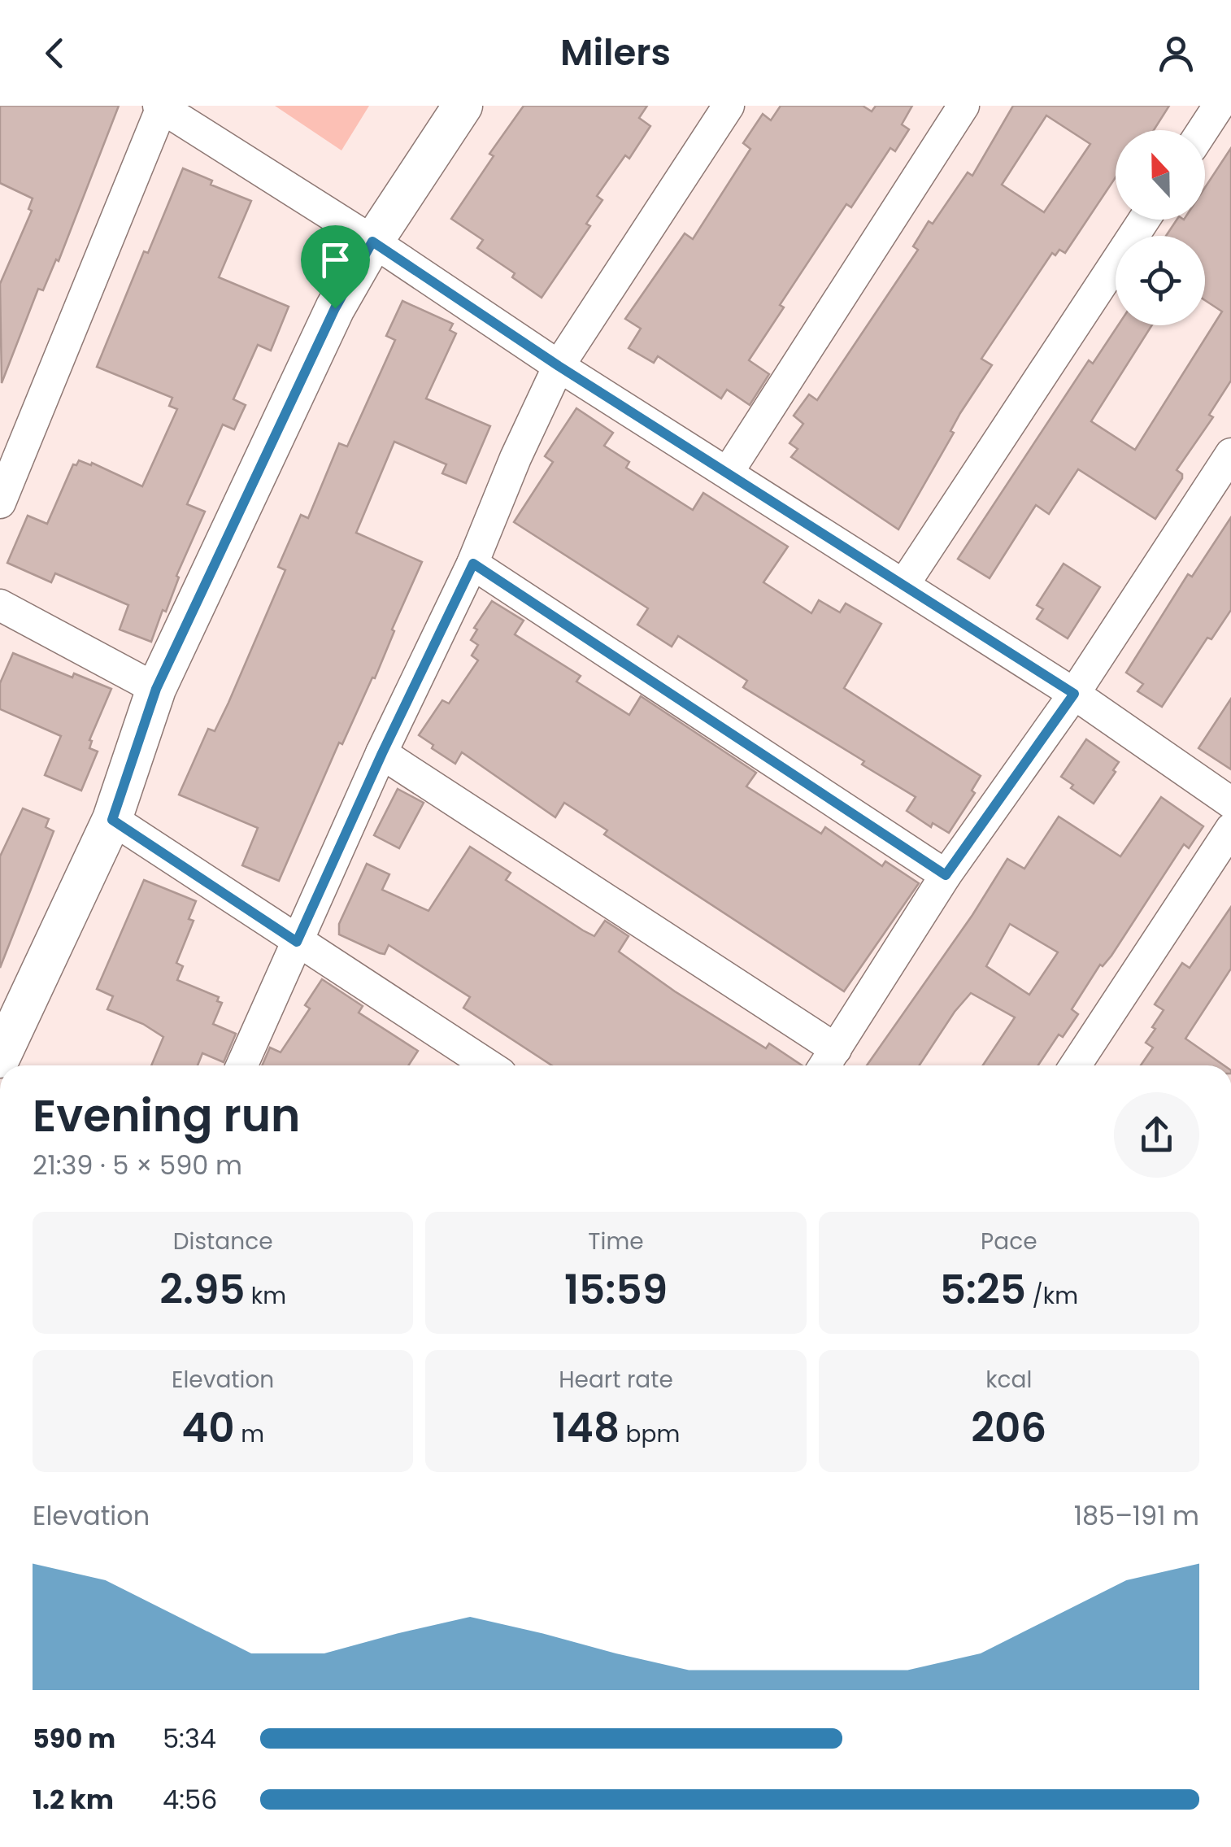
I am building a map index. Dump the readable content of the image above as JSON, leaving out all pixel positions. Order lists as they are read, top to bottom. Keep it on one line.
{"north":"top","page":{"header":"Milers","heading":["Evening run","21:39 · 5 × 590 m"],"stats":[["Distance","2.95 km"],["Time","15:59"],["Pace","5:25 /km"],["Elevation","40 m"],["Heart rate","148 bpm"],["kcal","206"]],"chart":["Elevation","185–191 m"],"list":[{"name":"590 m","note":"5:34"},{"name":"1.2 km","note":"4:56"}]}}
